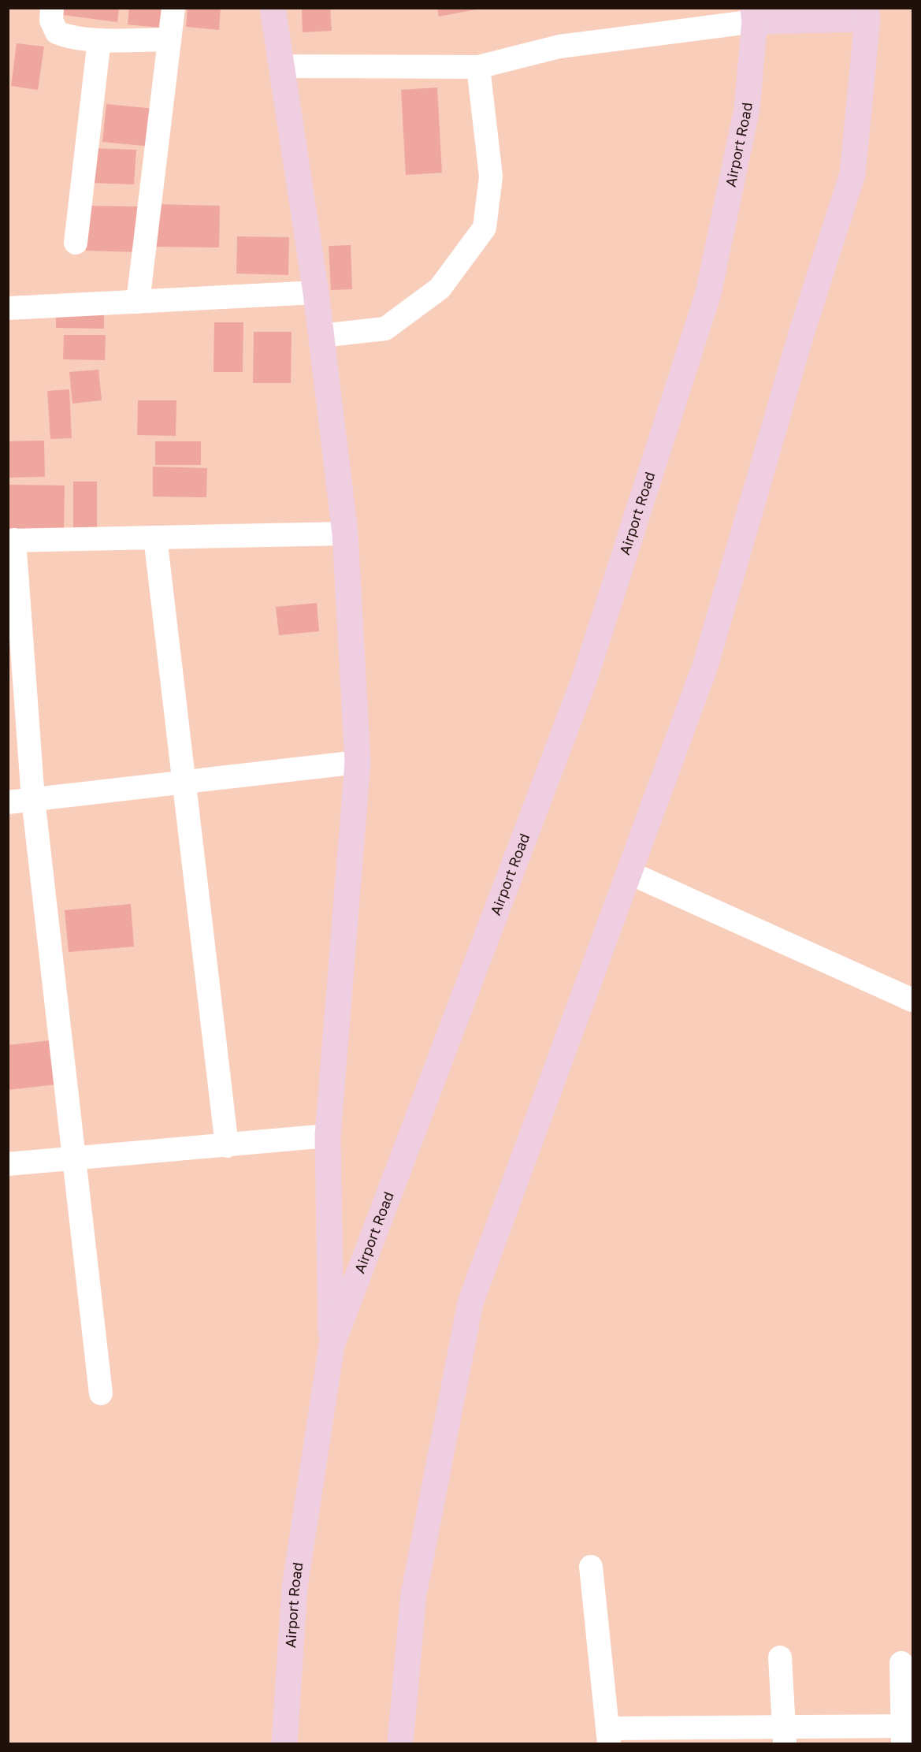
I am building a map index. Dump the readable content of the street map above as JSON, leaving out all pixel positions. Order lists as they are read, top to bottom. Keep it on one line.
{"streets":{"main road":["Airport Road"]}}
